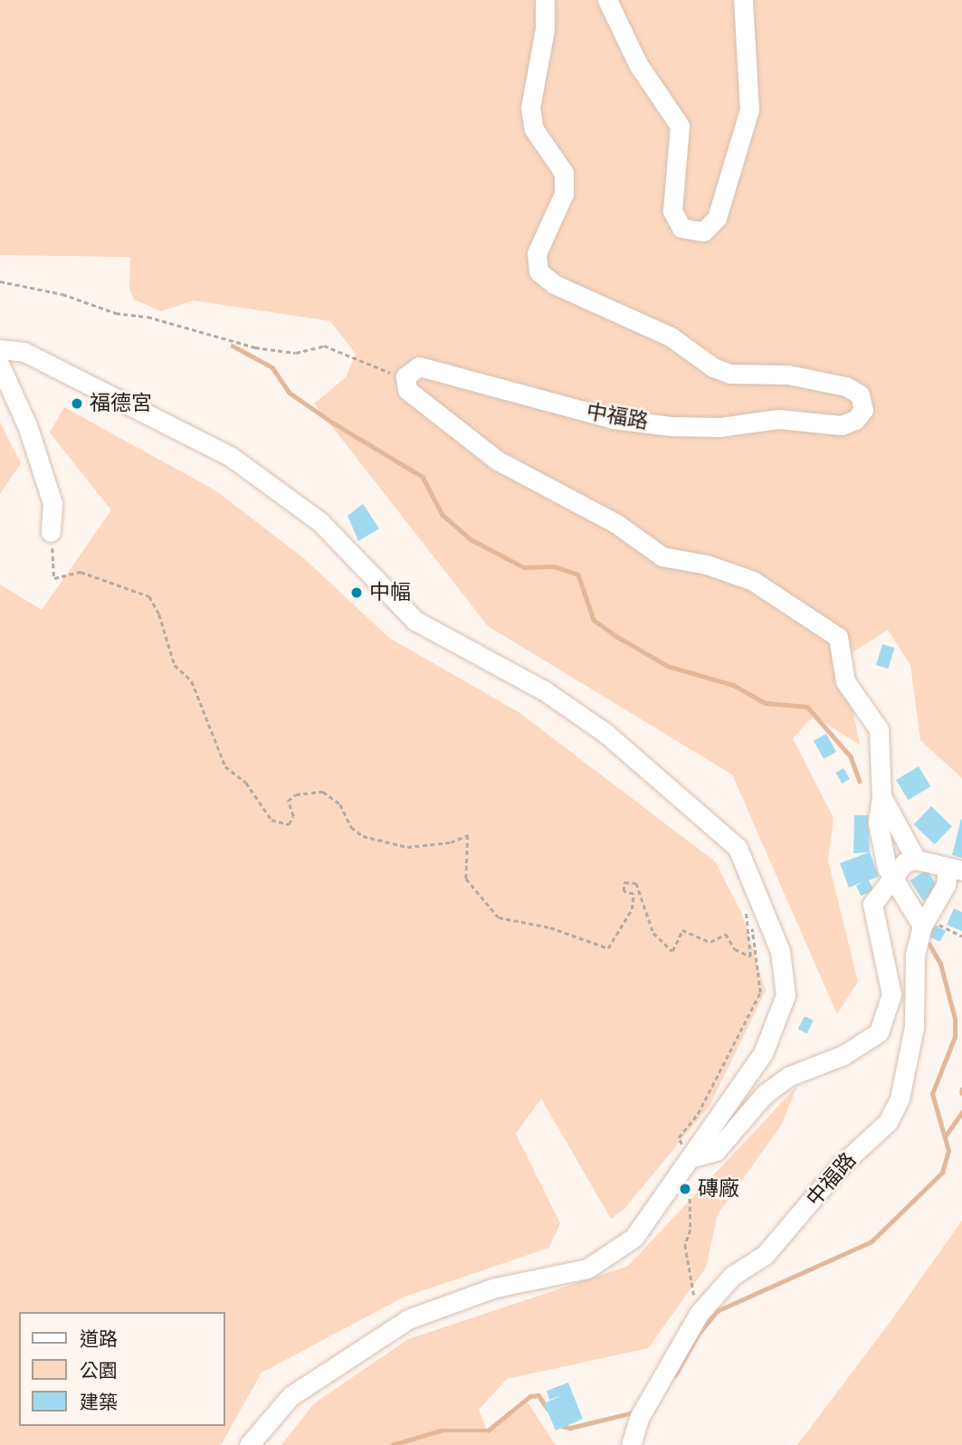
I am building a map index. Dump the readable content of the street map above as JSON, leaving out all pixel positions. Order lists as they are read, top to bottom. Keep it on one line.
{"streets":{"street":["中福路"]},"places":["福德宮","中幅","磚廠"],"legend":["道路","公園","建築"]}
